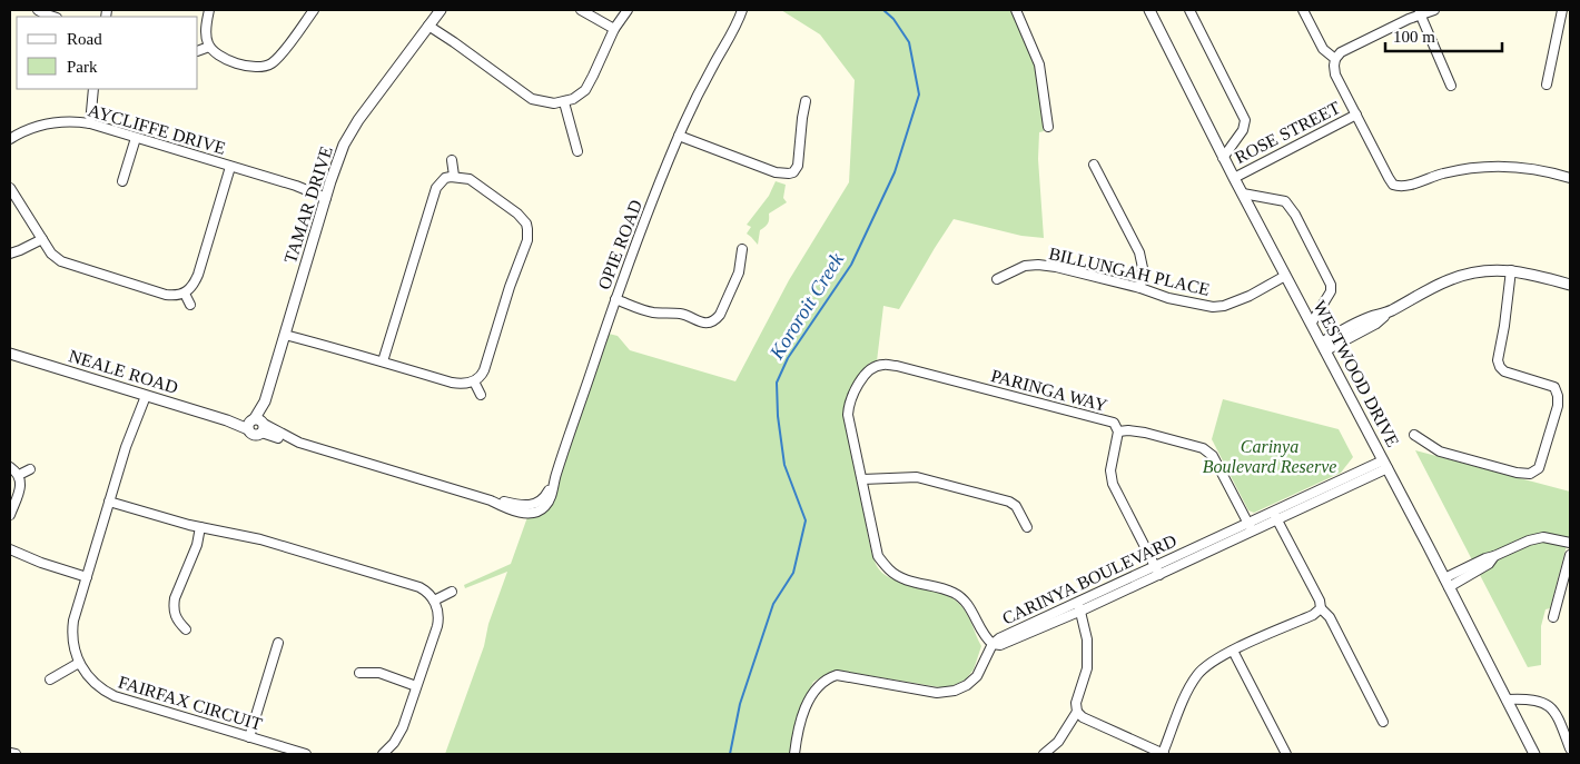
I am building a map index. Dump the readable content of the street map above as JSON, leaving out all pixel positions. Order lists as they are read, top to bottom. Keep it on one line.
{"streets":{"street":["AYCLIFFE DRIVE","ROSE STREET","TAMAR DRIVE","OPIE ROAD","BILLUNGAH PLACE","NEALE ROAD","WESTWOOD DRIVE","PARINGA WAY","CARINYA BOULEVARD","FAIRFAX CIRCUIT"]},"crossings":[["AYCLIFFE DRIVE","TAMAR DRIVE"],["ROSE STREET","WESTWOOD DRIVE"],["TAMAR DRIVE","NEALE ROAD"],["OPIE ROAD","NEALE ROAD"],["BILLUNGAH PLACE","WESTWOOD DRIVE"],["NEALE ROAD","FAIRFAX CIRCUIT"],["WESTWOOD DRIVE","CARINYA BOULEVARD"],["PARINGA WAY","CARINYA BOULEVARD"]],"water":["Kororoit Creek"],"parks":["Carinya Boulevard Reserve"],"legend":["Road","Park"],"scale_bar":"100 m"}
